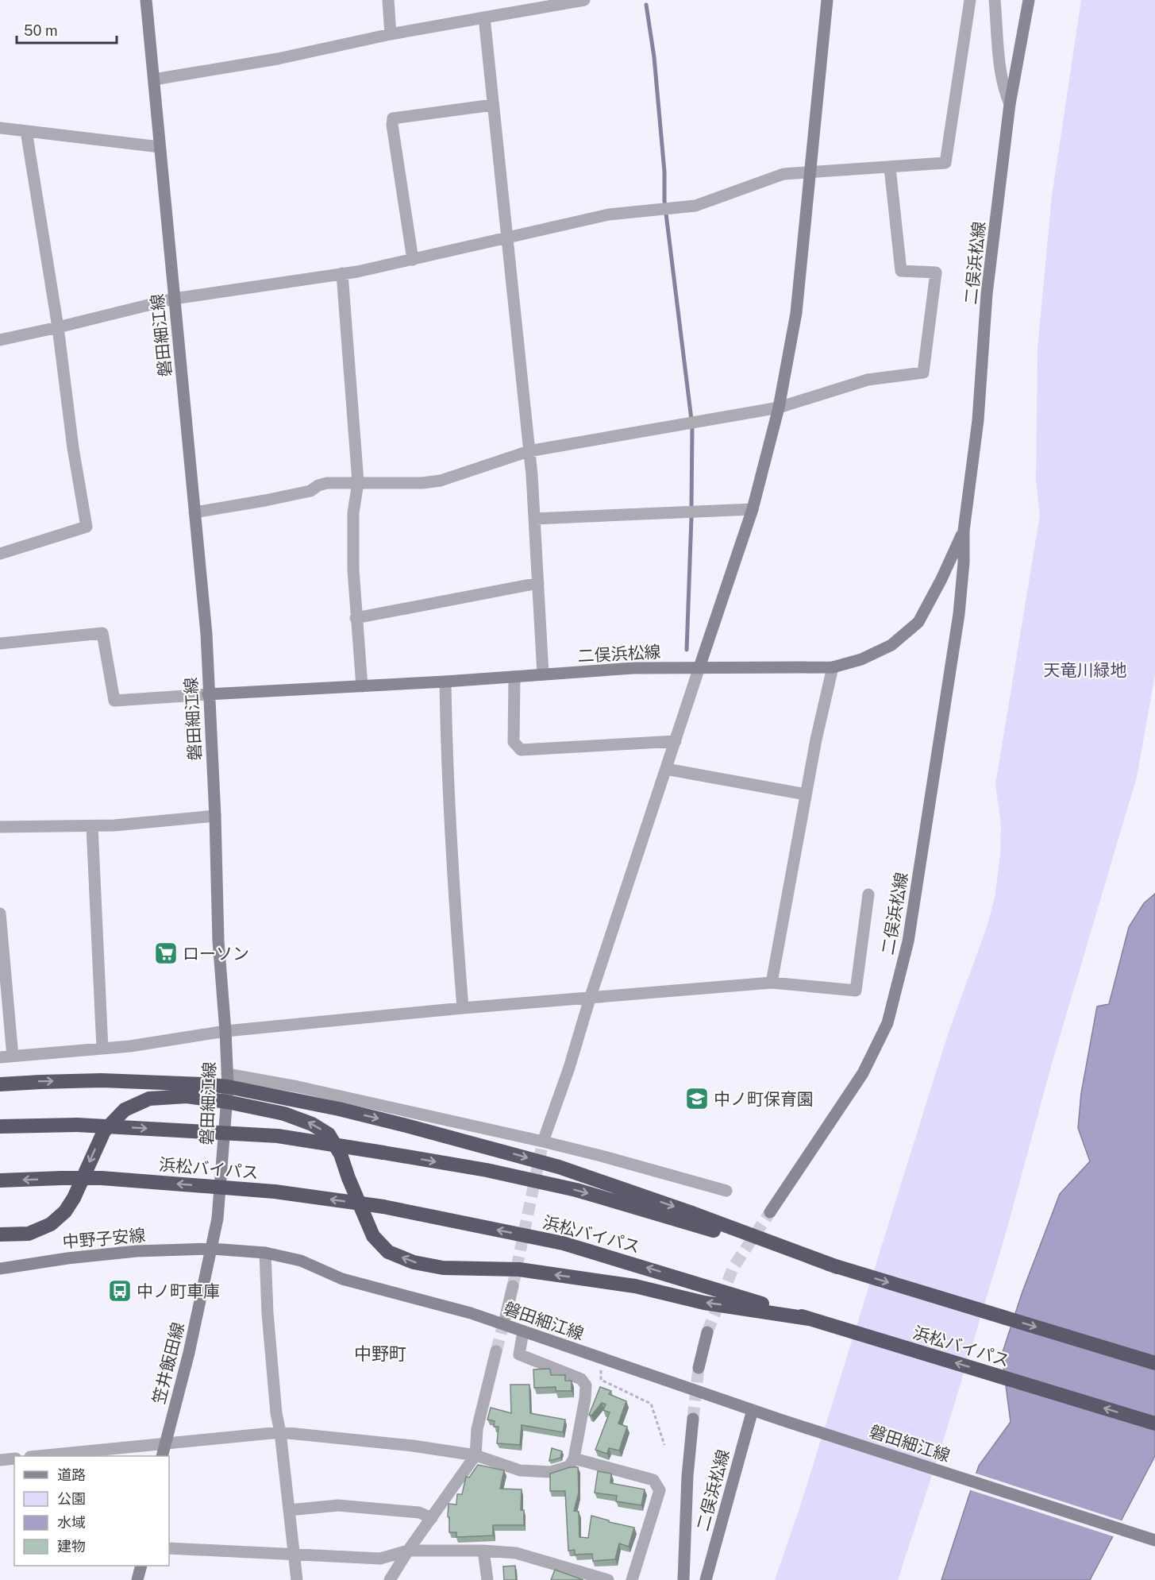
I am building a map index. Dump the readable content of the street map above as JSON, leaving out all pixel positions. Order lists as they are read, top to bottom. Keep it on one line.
{"streets":{"highway":["浜松バイパス"],"main road":["二俣浜松線","磐田細江線","中野子安線","笠井飯田線"]},"crossings":[["二俣浜松線","磐田細江線"],["磐田細江線","中野子安線"],["磐田細江線","笠井飯田線"],["中野子安線","笠井飯田線"]],"districts":["中野町"],"parks":["天竜川緑地"],"places":{"supermarket":["ローソン"],"school or university":["中ノ町保育園"],"bus stop":["中ノ町車庫"]},"legend":["道路","公園","水域","建物"],"scale_bar":"50 m"}
